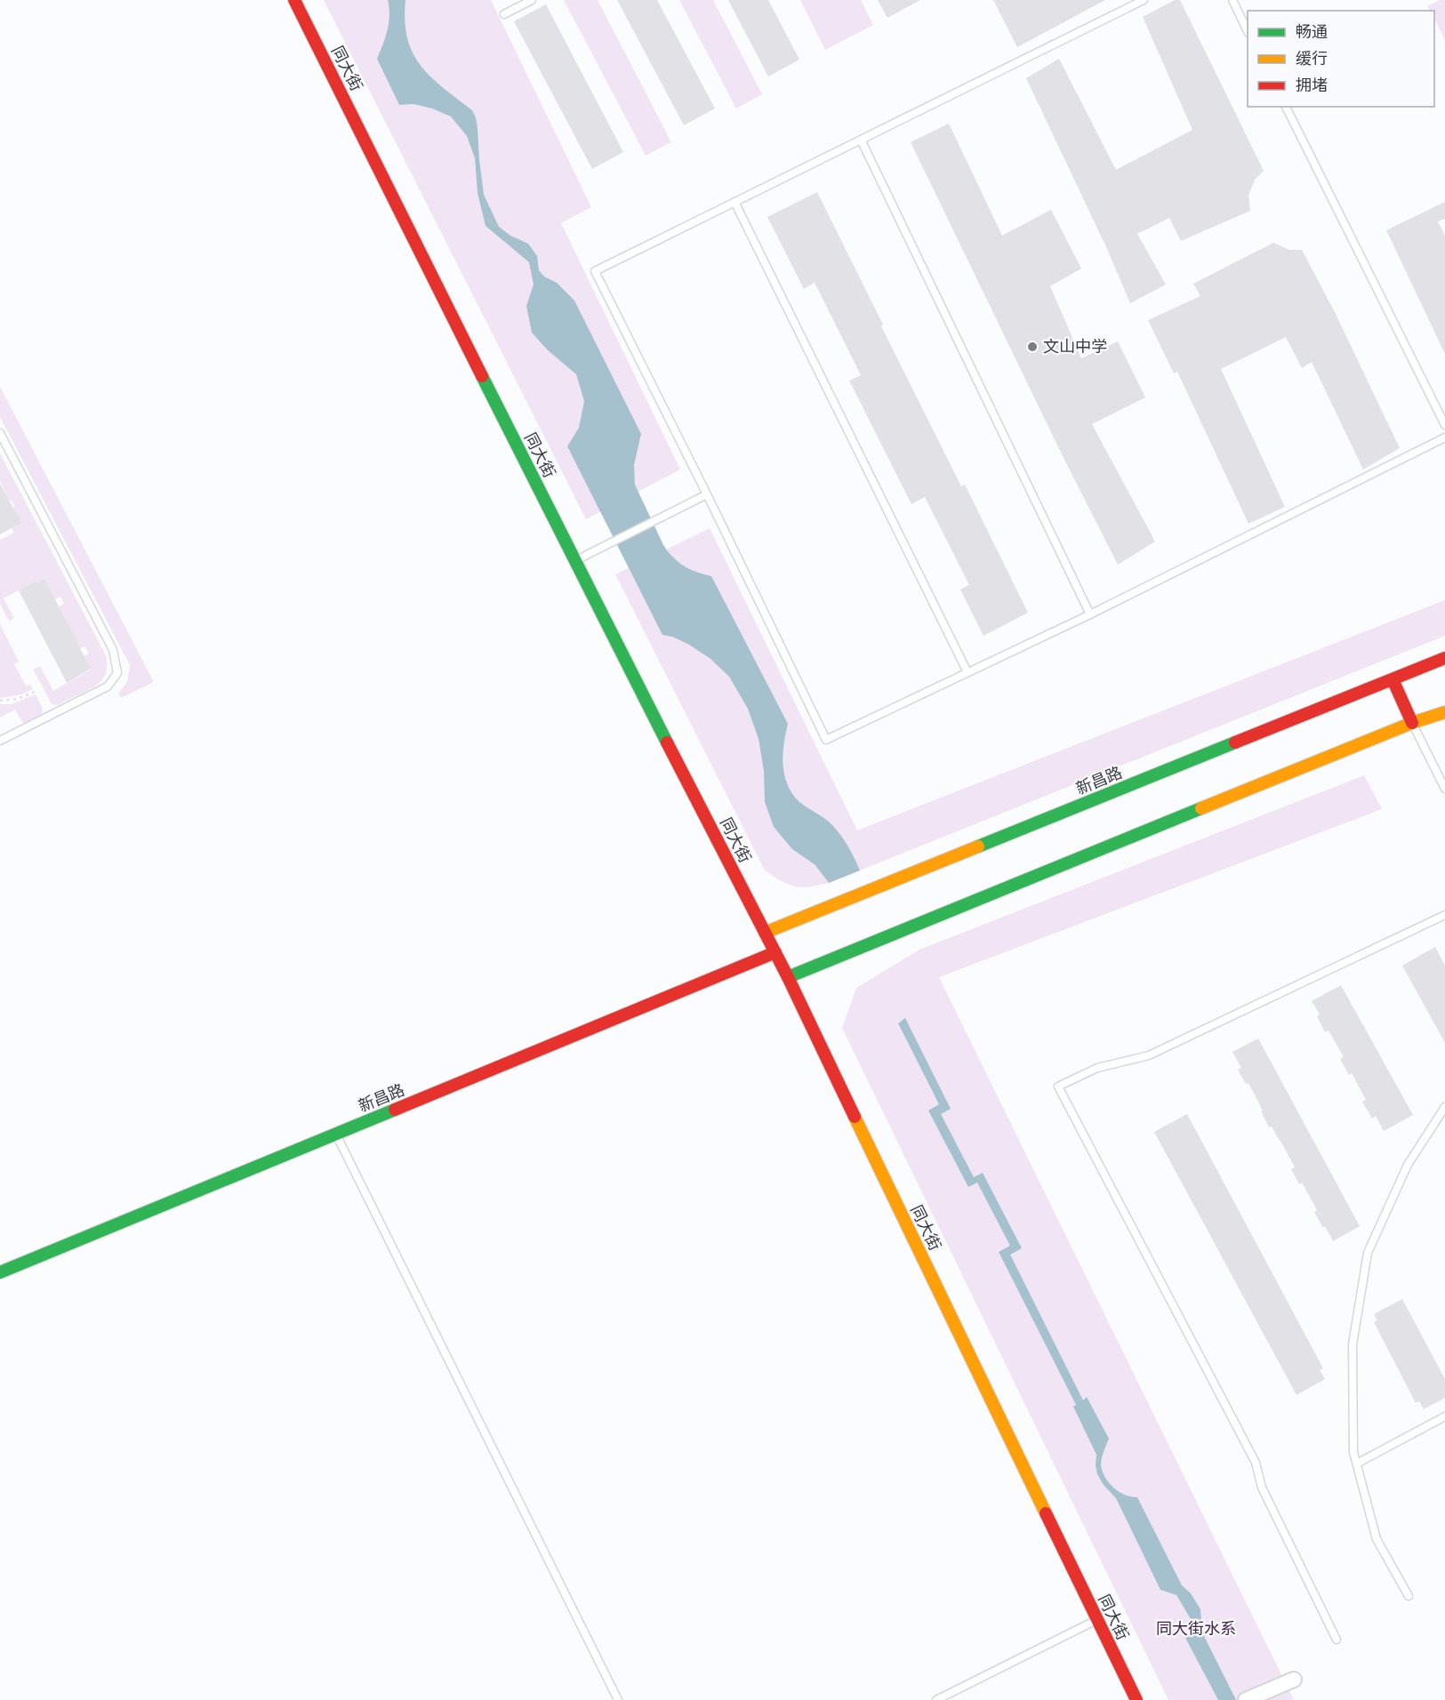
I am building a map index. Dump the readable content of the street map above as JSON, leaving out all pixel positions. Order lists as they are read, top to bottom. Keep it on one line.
{"streets":{"street":["同大街","新昌路"]},"crossings":[["同大街","新昌路"]],"parks":["同大街水系"],"places":["文山中学"],"legend":["畅通","缓行","拥堵"]}
